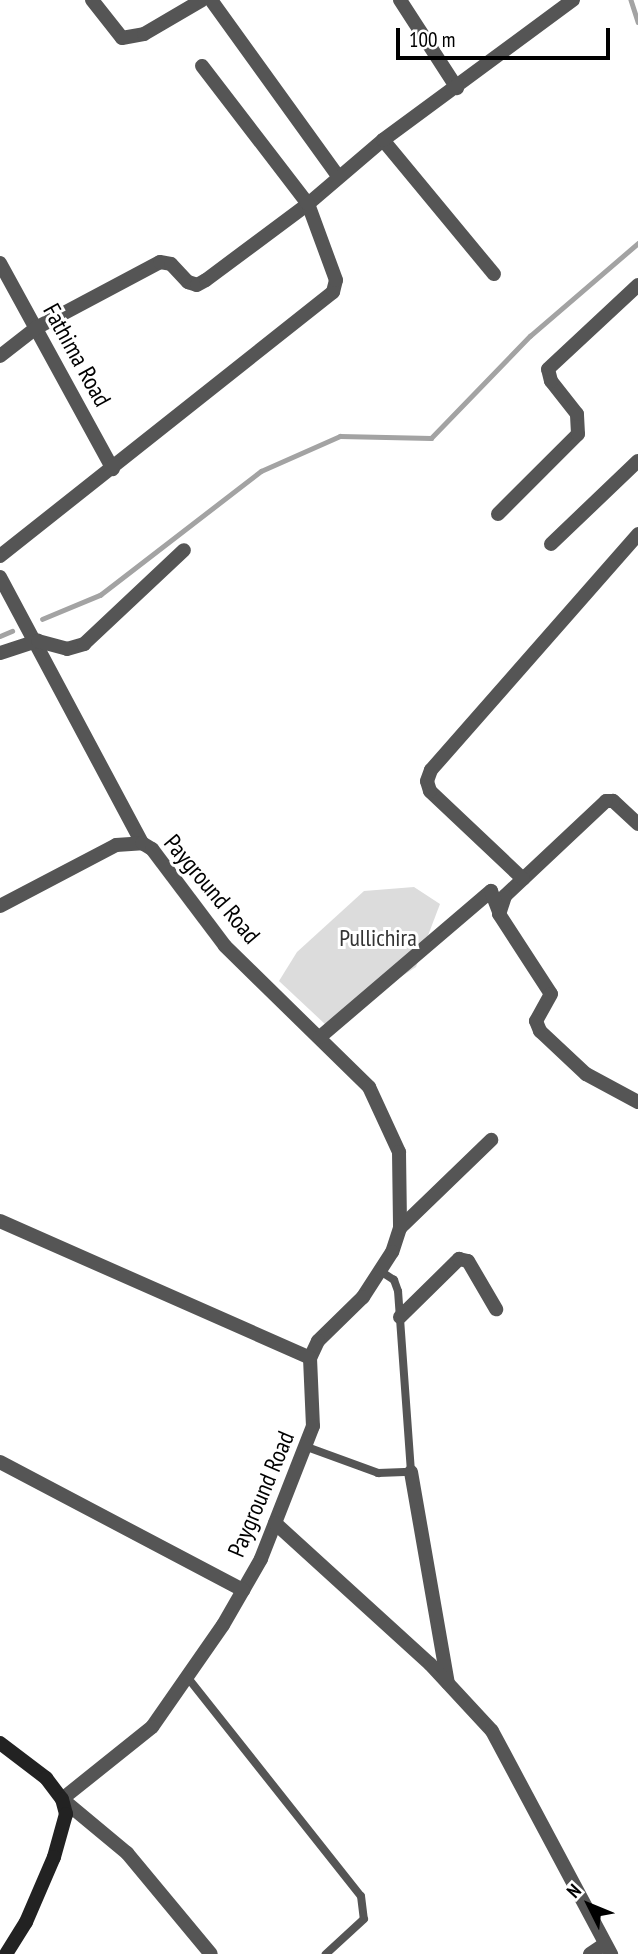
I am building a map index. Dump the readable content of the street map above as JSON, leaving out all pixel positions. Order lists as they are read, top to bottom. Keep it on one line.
{"streets":{"street":["Fathima Road","Payground Road"]},"parks":["Pullichira"],"scale_bar":"100 m","north":"top left"}
